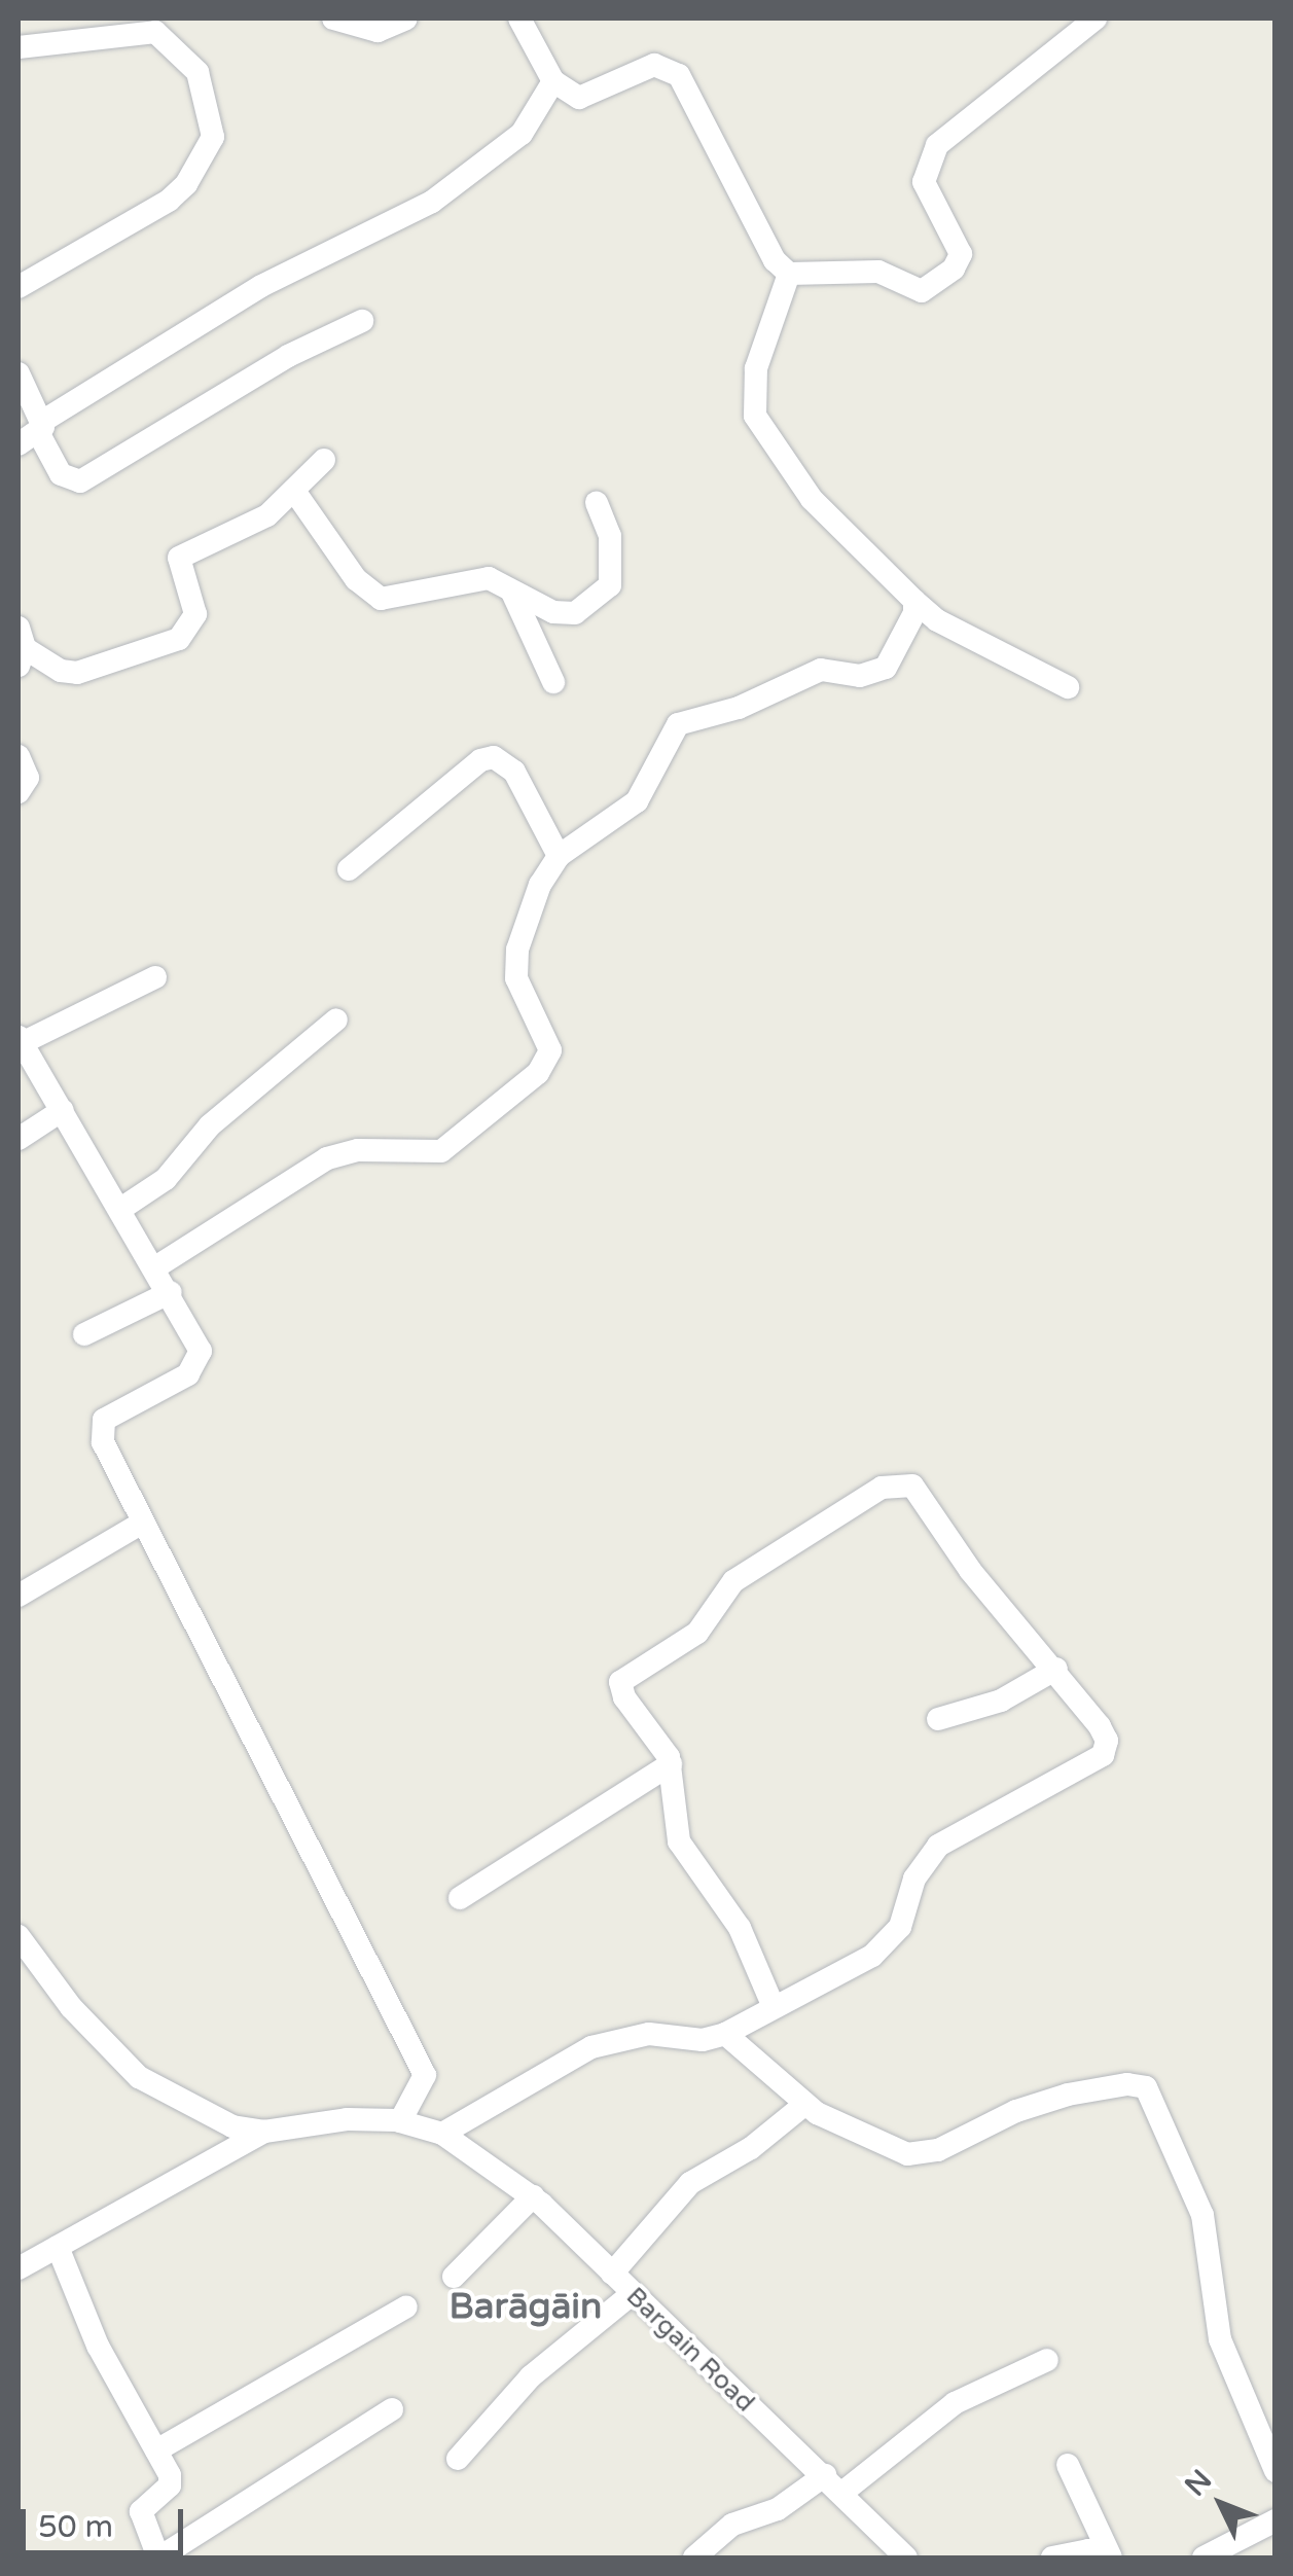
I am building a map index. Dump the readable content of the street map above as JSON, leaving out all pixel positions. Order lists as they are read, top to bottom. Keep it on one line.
{"streets":{"street":["Bargain Road"]},"districts":["Barāgāin"],"scale_bar":"50 m","north":"top left"}
